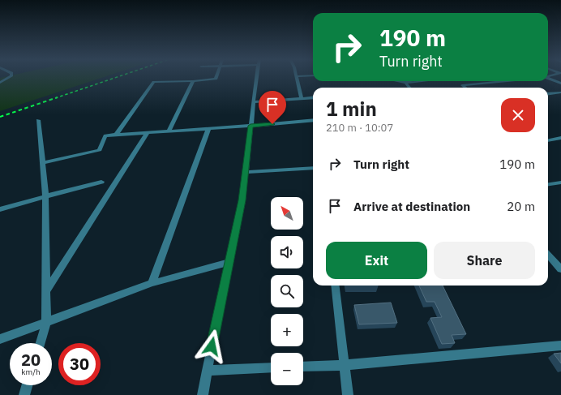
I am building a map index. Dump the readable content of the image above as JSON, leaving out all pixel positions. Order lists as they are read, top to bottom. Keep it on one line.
{"north":"top left","page":{"turn":["190 m","Turn right"],"heading":["1 min","210 m · 10:07"],"list":[{"name":"Turn right","value":"190 m"},{"name":"Arrive at destination","value":"20 m"}],"map_buttons":["+","−"],"buttons":["Exit","Share"],"speed":"20 km/h","limit":"30"}}
